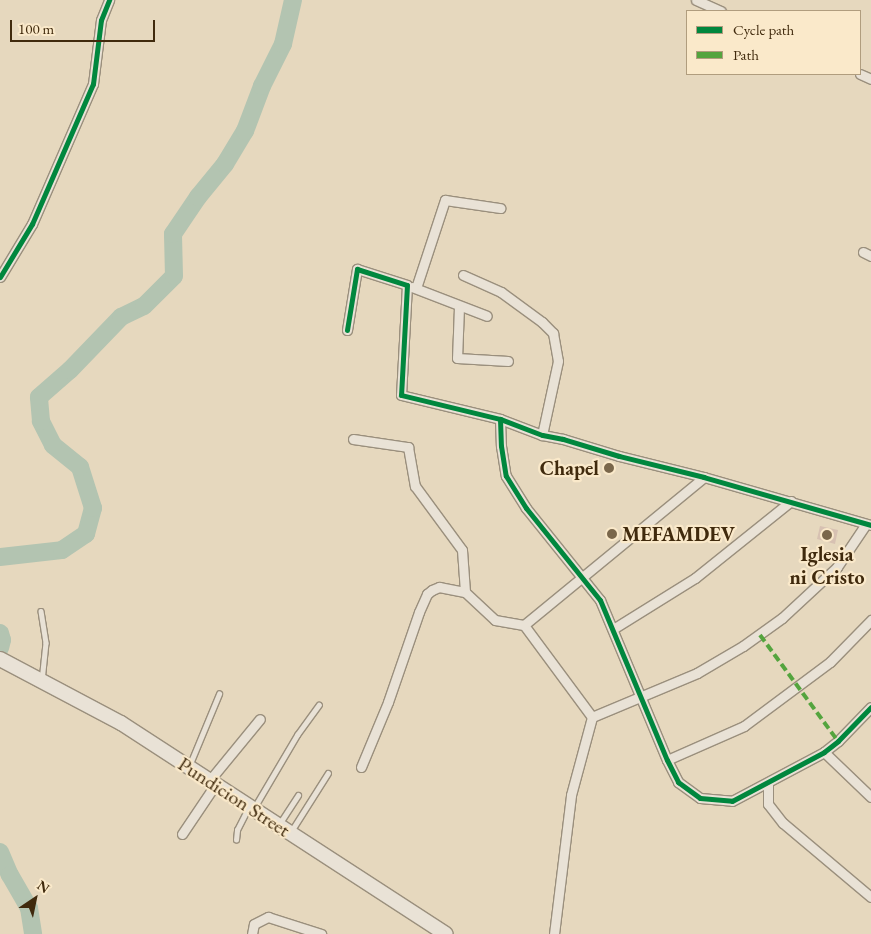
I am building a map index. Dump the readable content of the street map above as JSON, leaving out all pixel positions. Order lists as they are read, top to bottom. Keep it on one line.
{"streets":{"main road":["Pundicion Street"]},"places":["Chapel","MEFAMDEV","Iglesia ni Cristo"],"legend":["Cycle path","Path"],"scale_bar":"100 m","north":"top right"}
